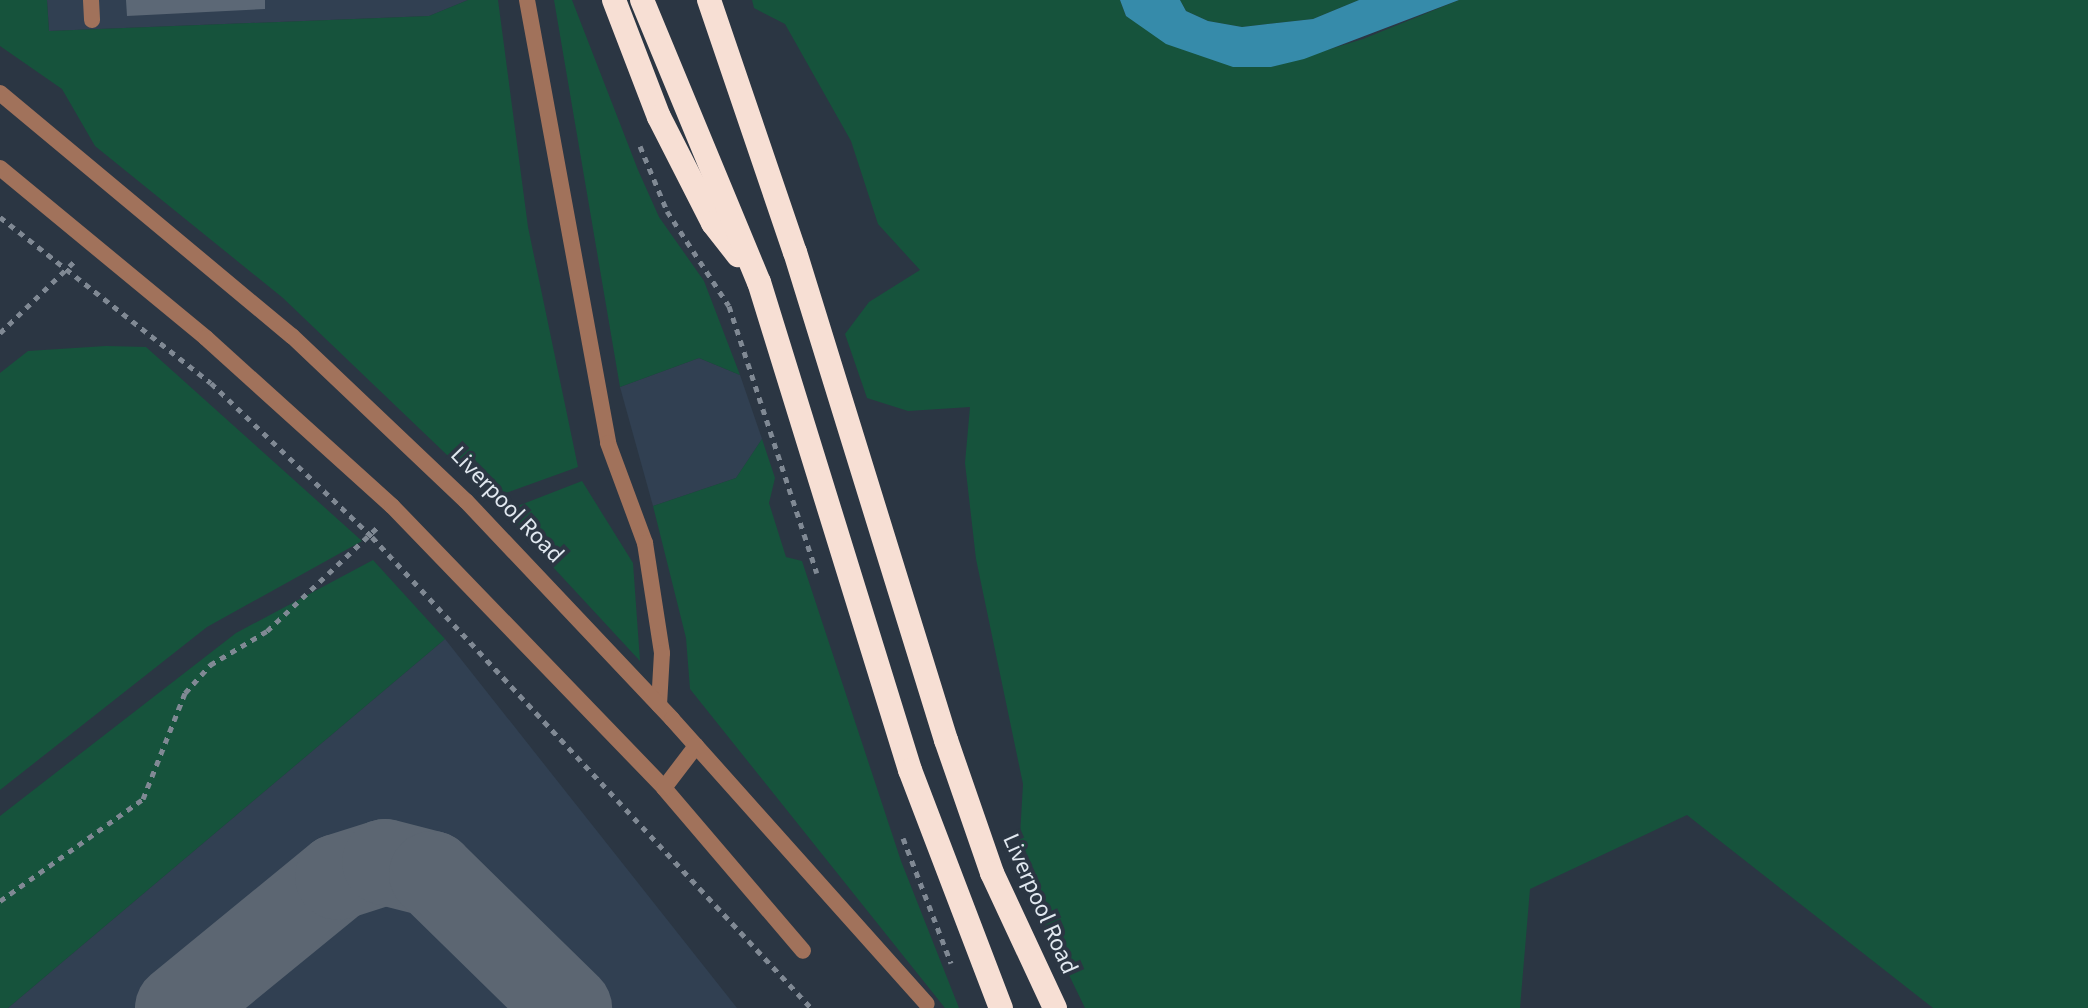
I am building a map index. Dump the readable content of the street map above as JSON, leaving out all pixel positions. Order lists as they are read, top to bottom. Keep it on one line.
{"streets":{"highway":["Liverpool Road"]}}
